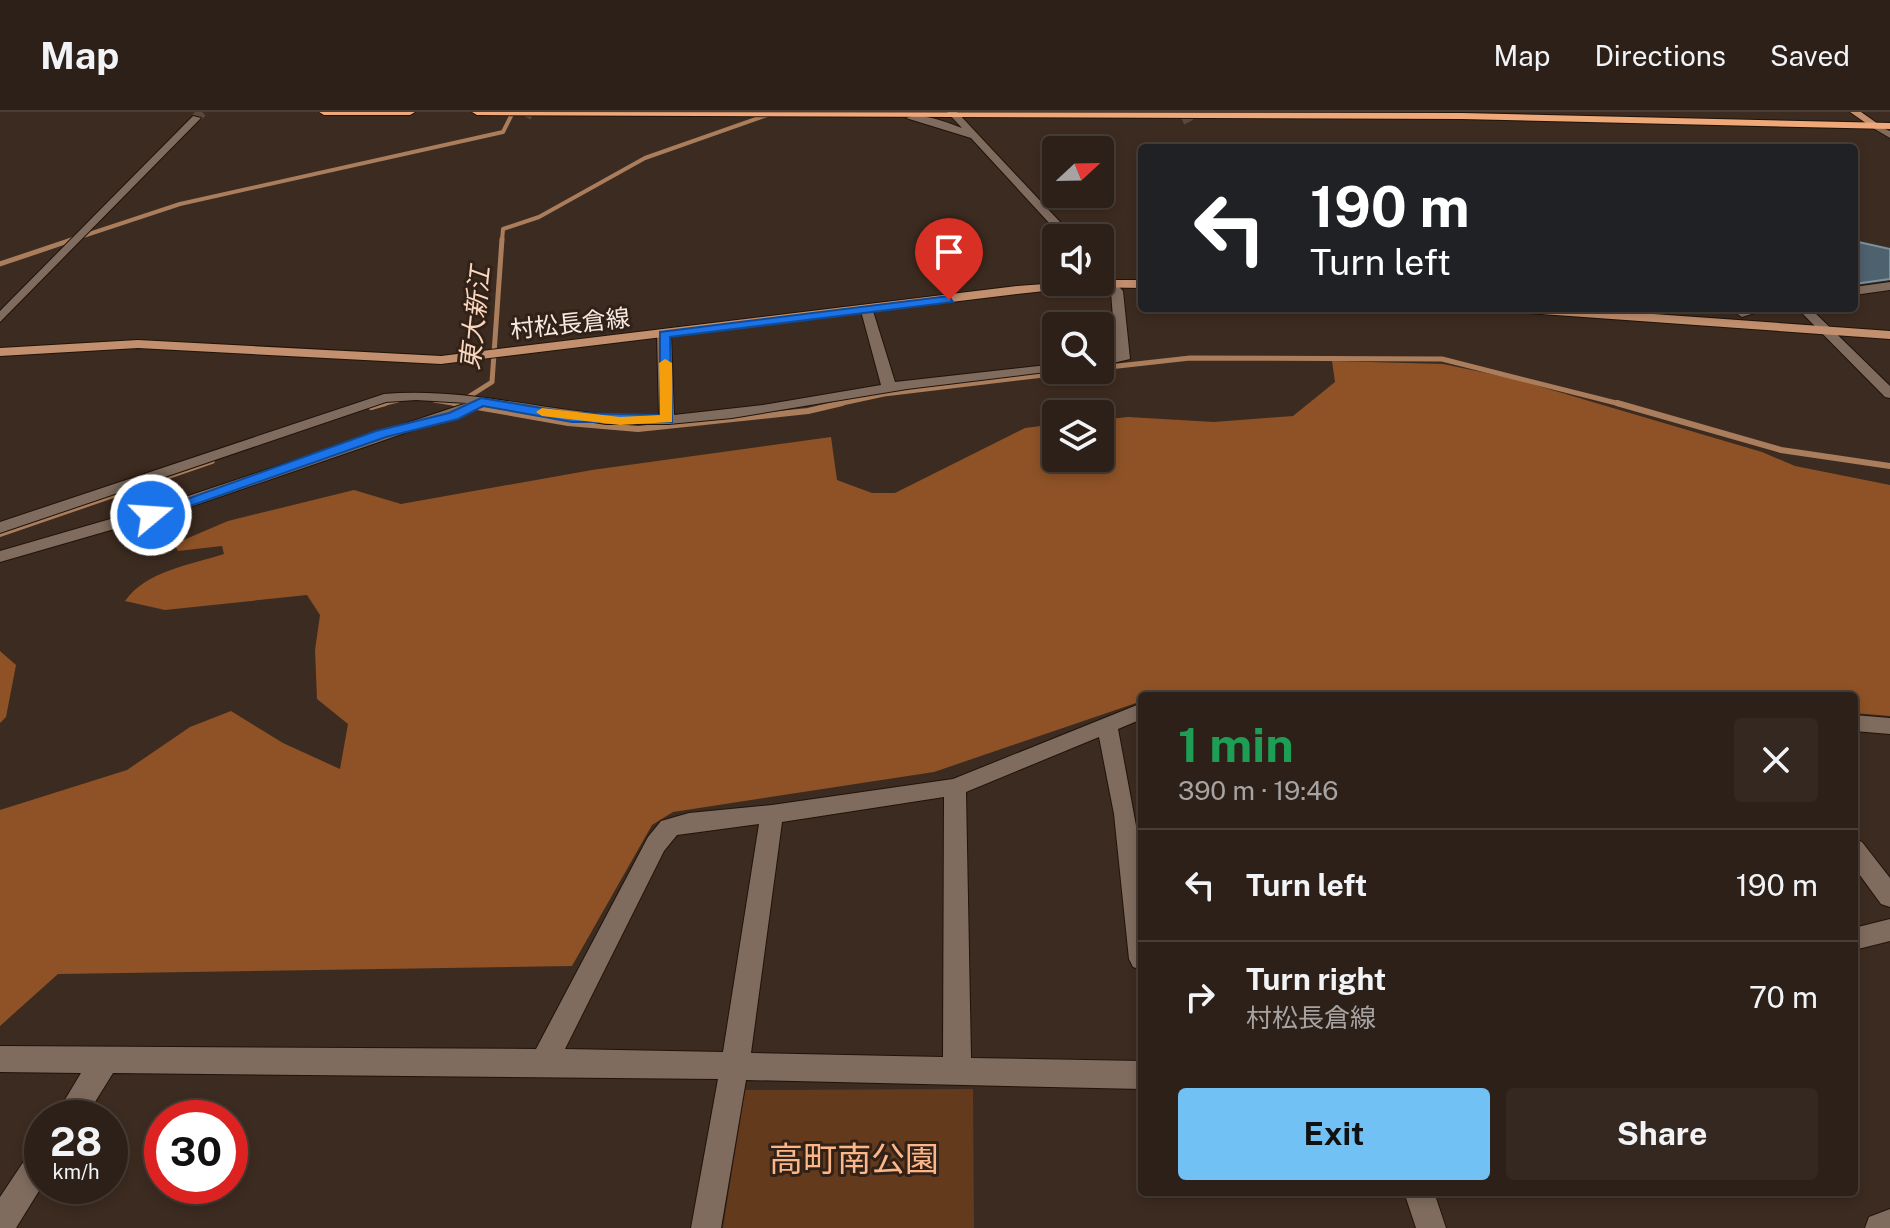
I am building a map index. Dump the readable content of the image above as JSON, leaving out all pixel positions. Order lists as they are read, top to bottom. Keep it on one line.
{"streets":{"main road":["村松長倉線"]},"water":["東大新江"],"parks":["高町南公園"],"north":"right","page":{"header":"Map","nav":["Map","Directions","Saved"],"turn":["190 m","Turn left"],"heading":["1 min","390 m · 19:46"],"list":[{"name":"Turn left","value":"190 m"},{"name":"Turn right","note":"村松長倉線","value":"70 m"}],"buttons":["Exit","Share"],"speed":"28 km/h","limit":"30"}}
